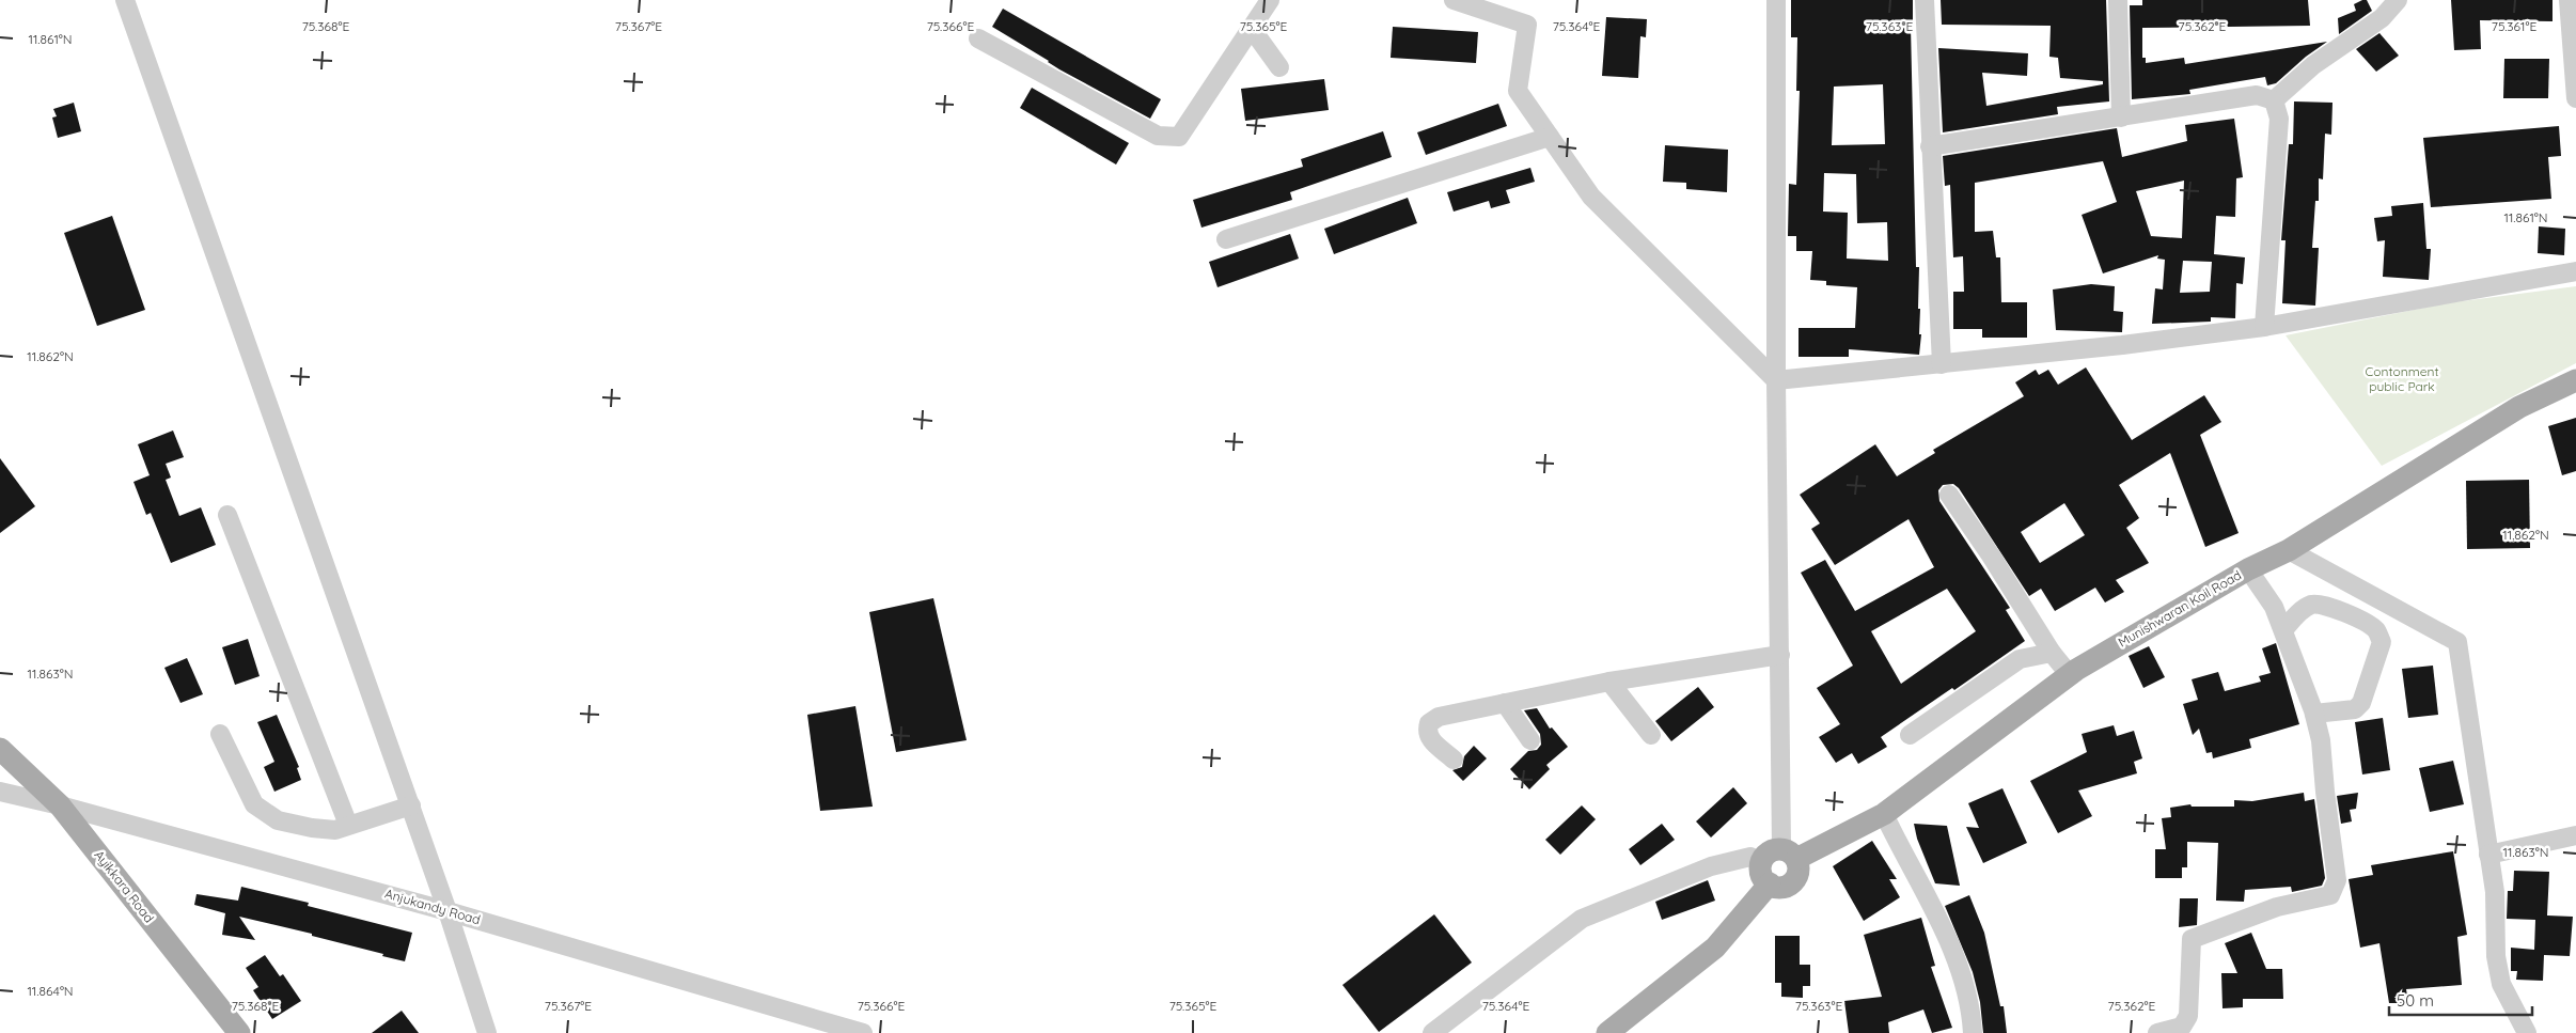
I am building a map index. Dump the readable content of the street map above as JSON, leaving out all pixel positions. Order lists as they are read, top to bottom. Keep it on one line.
{"streets":{"main road":["Munishwaran Koil Road","Ayikkara Road"],"street":["Anjukandy Road"]},"crossings":[["Ayikkara Road","Anjukandy Road"]],"parks":["Contonment public Park"],"scale_bar":"50 m","coordinates":["75.368°E","75.367°E","75.366°E","75.365°E","75.364°E","75.363°E","75.362°E","75.361°E","11.861°N","11.862°N","11.863°N","11.864°N"]}
